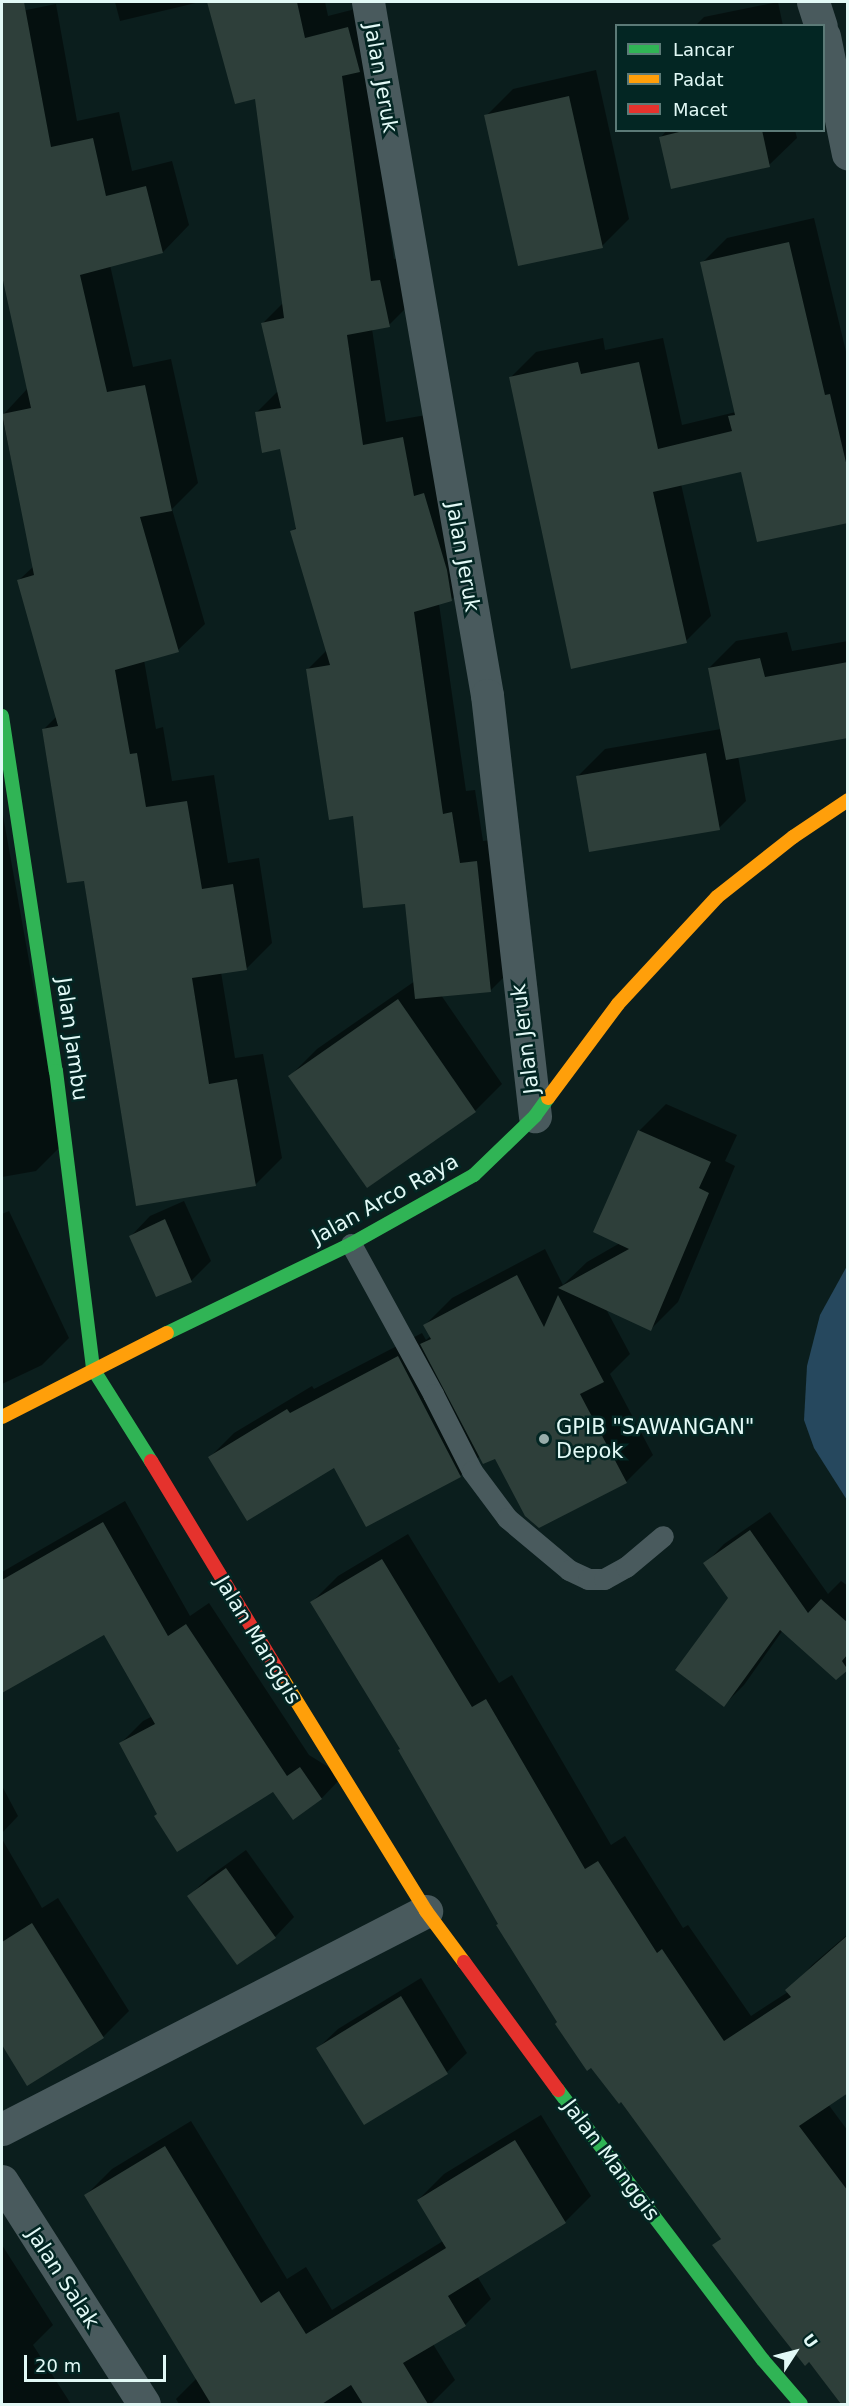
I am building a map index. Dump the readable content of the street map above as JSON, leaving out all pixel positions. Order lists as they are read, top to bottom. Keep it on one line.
{"streets":{"street":["Jalan Jeruk","Jalan Jambu","Jalan Arco Raya","Jalan Manggis","Jalan Salak"]},"crossings":[["Jalan Jeruk","Jalan Arco Raya"],["Jalan Jambu","Jalan Arco Raya"],["Jalan Jambu","Jalan Manggis"],["Jalan Arco Raya","Jalan Manggis"]],"places":["GPIB \"SAWANGAN\" Depok"],"legend":["Lancar","Padat","Macet"],"scale_bar":"20 m","north":"top right"}
